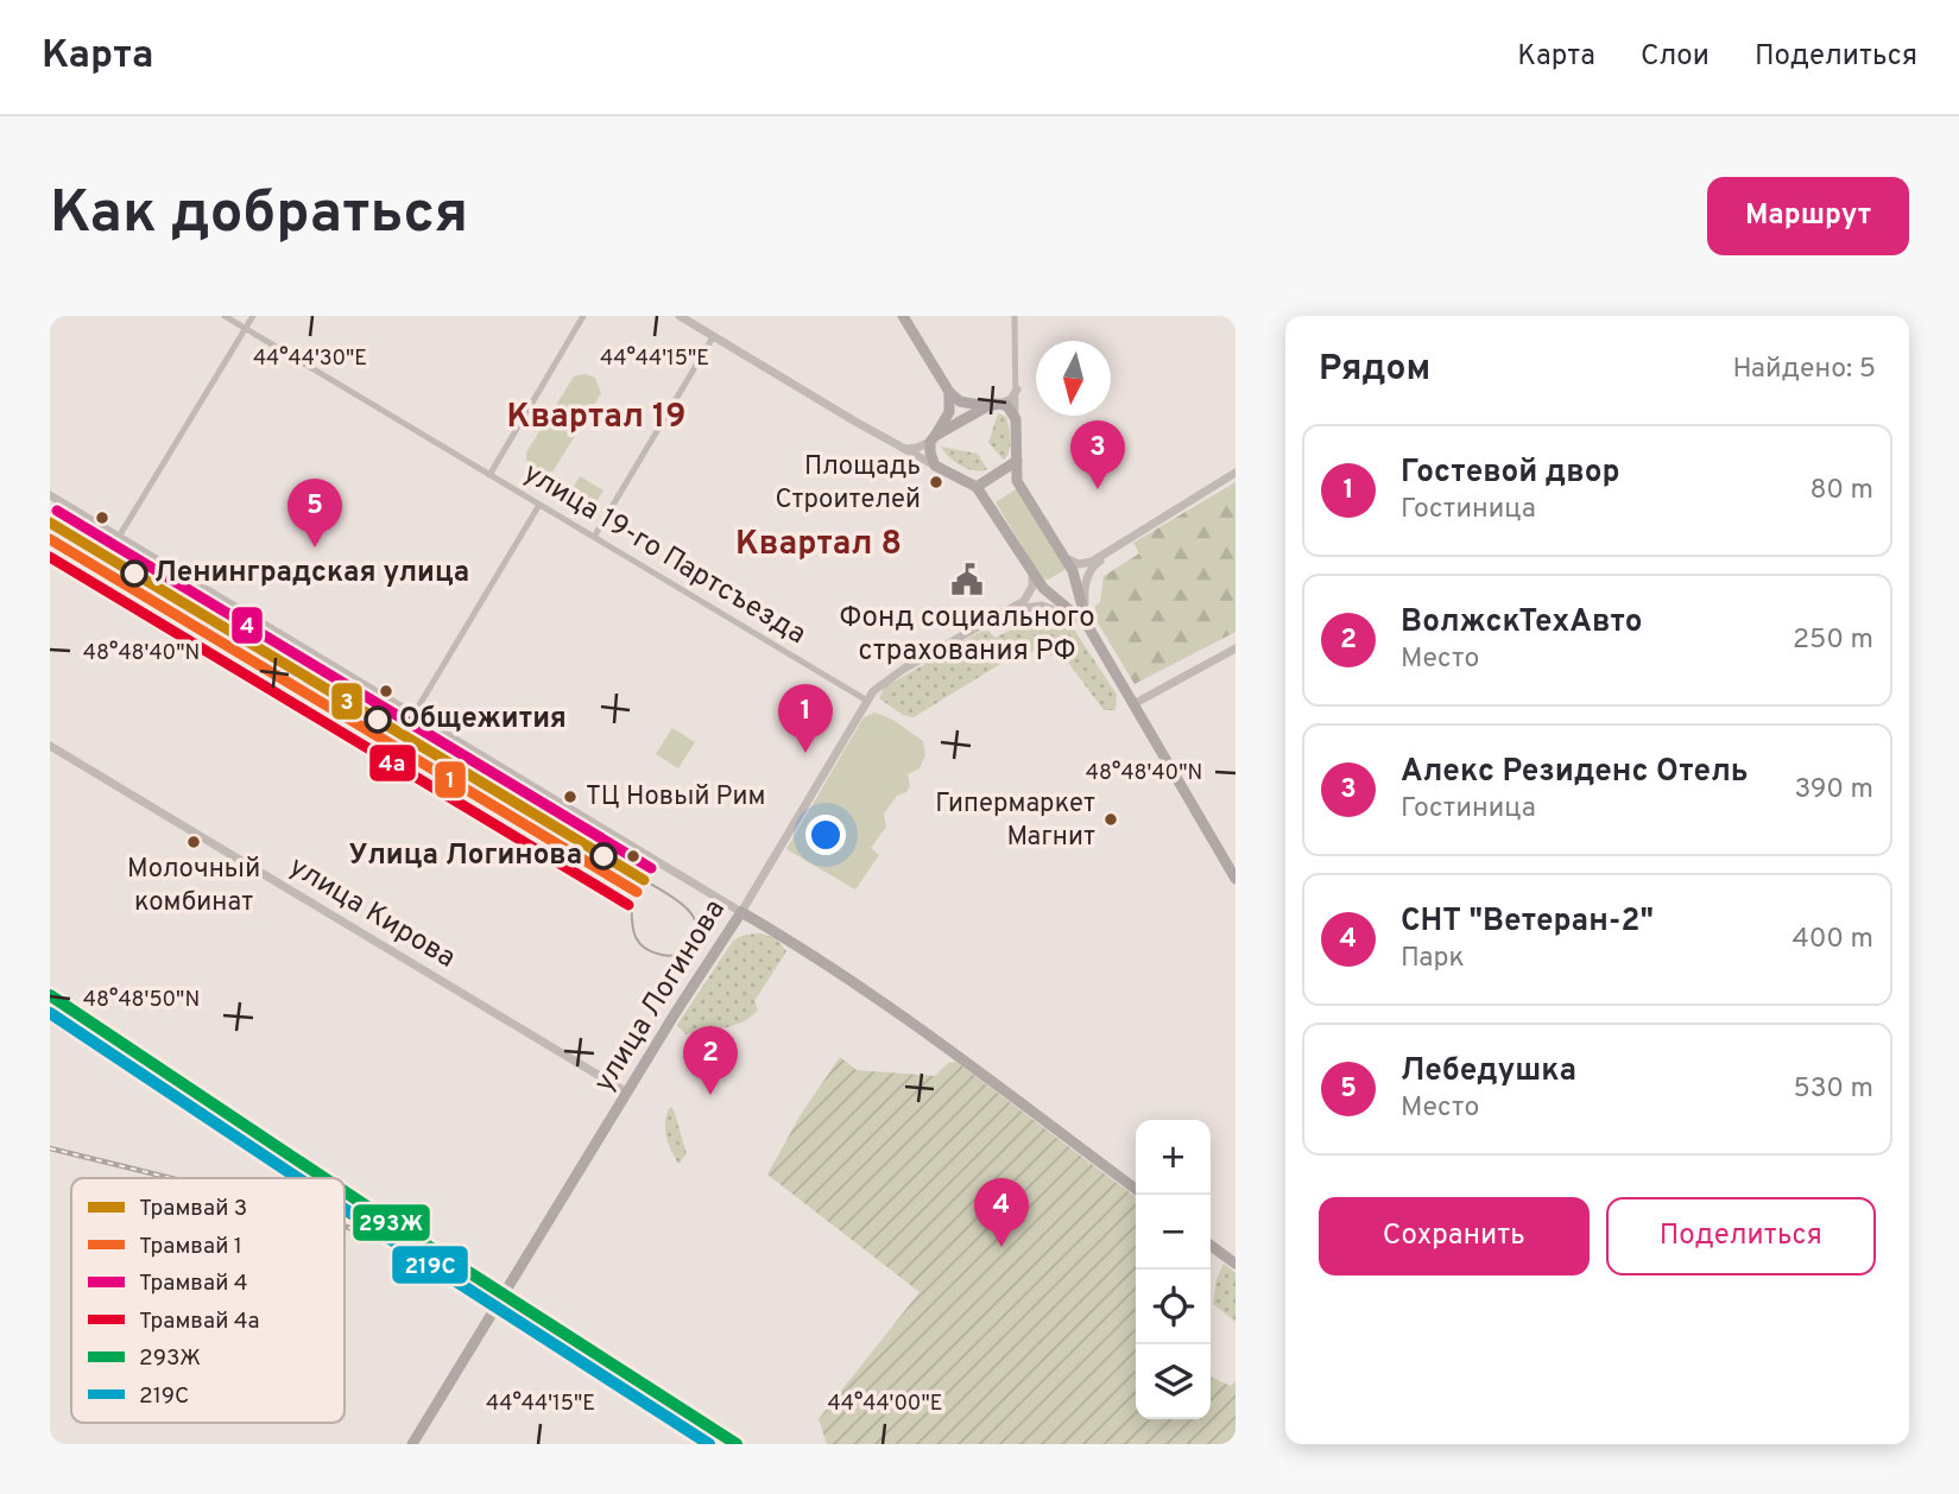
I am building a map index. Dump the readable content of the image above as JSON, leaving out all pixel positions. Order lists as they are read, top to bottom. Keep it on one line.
{"streets":{"main road":["улица Логинова"],"street":["улица 19-го Партсъезда","улица Кирова"]},"crossings":[["улица 19-го Партсъезда","улица Логинова"],["улица Кирова","улица Логинова"]],"districts":["Квартал 19","Квартал 8"],"places":{"other":["Площадь Строителей","Ленинградская улица","Общежития","ТЦ Новый Рим","Гипермаркет Магнит","Молочный комбинат","Улица Логинова"],"public building":["Фонд социального страхования РФ"]},"lines":["tram line 4","tram line 3","tram line 1","tram line 4а","transit line 293Ж","transit line 219С"],"legend":["Трамвай 3","Трамвай 1","Трамвай 4","Трамвай 4а","293Ж","219С"],"north":"bottom","page":{"header":"Карта","nav":["Карта","Слои","Поделиться"],"buttons":["Маршрут",["Сохранить","Поделиться"]],"title":"Как добраться","heading":["Рядом","Найдено: 5"],"pins":["3","5","1","2","4"],"list":[{"mark":"1","name":"Гостевой двор","note":"Гостиница","value":"80 m"},{"mark":"2","name":"ВолжскТехАвто","note":"Место","value":"250 m"},{"mark":"3","name":"Алекс Резиденс Отель","note":"Гостиница","value":"390 m"},{"mark":"4","name":"СНТ \"Ветеран-2\"","note":"Парк","value":"400 m"},{"mark":"5","name":"Лебедушка","note":"Место","value":"530 m"}],"map_buttons":["+","−"]},"coordinates":["44°44'30\"E","44°44'15\"E","48°48'40\"N","48°48'50\"N","44°44'00\"E"]}
